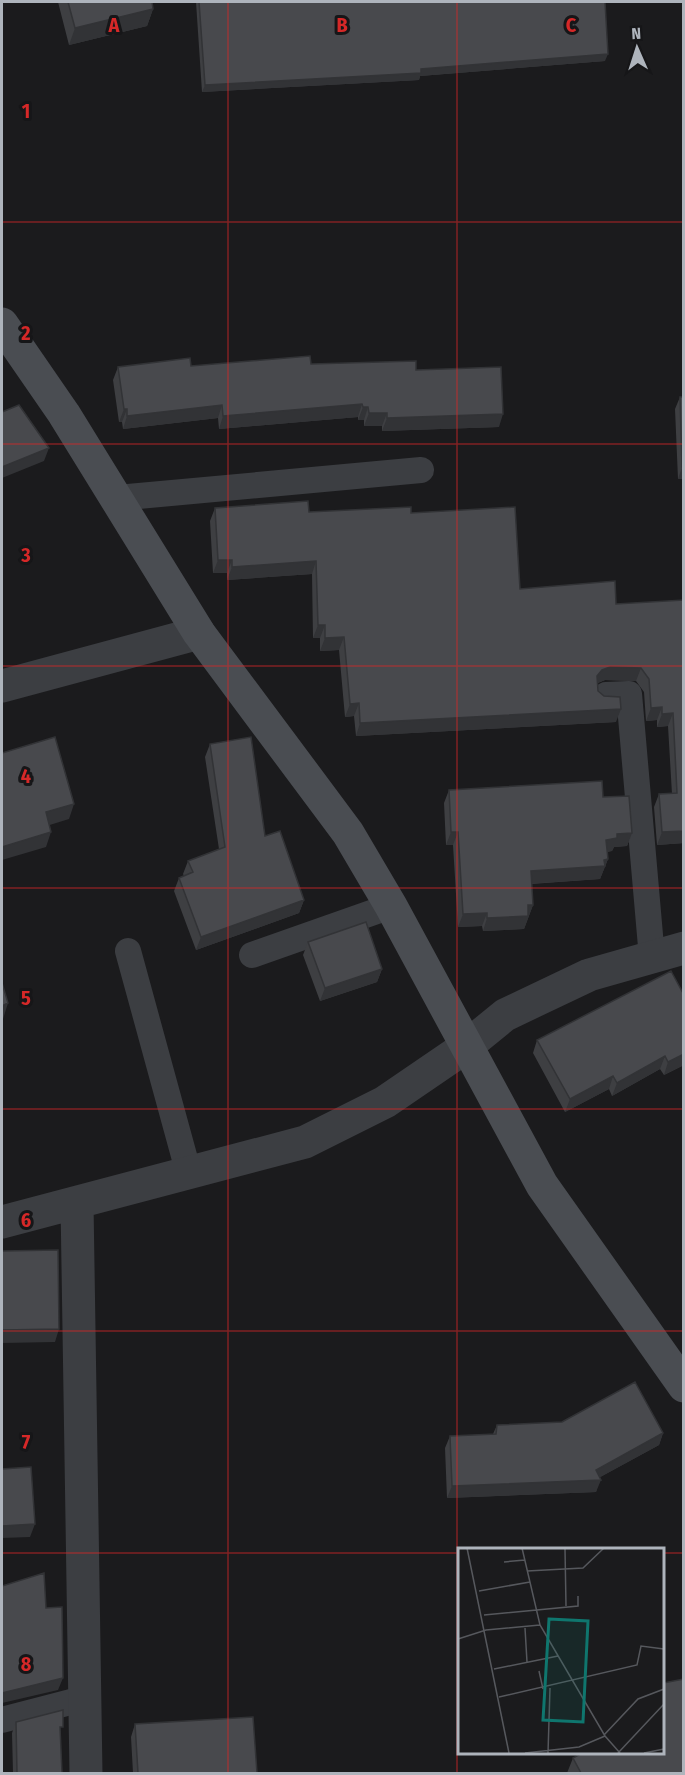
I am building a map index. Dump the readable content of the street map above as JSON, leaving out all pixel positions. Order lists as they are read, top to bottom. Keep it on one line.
{"north":"top","grid":{"columns":["A","B","C"],"rows":["1","2","3","4","5","6","7","8"]}}
